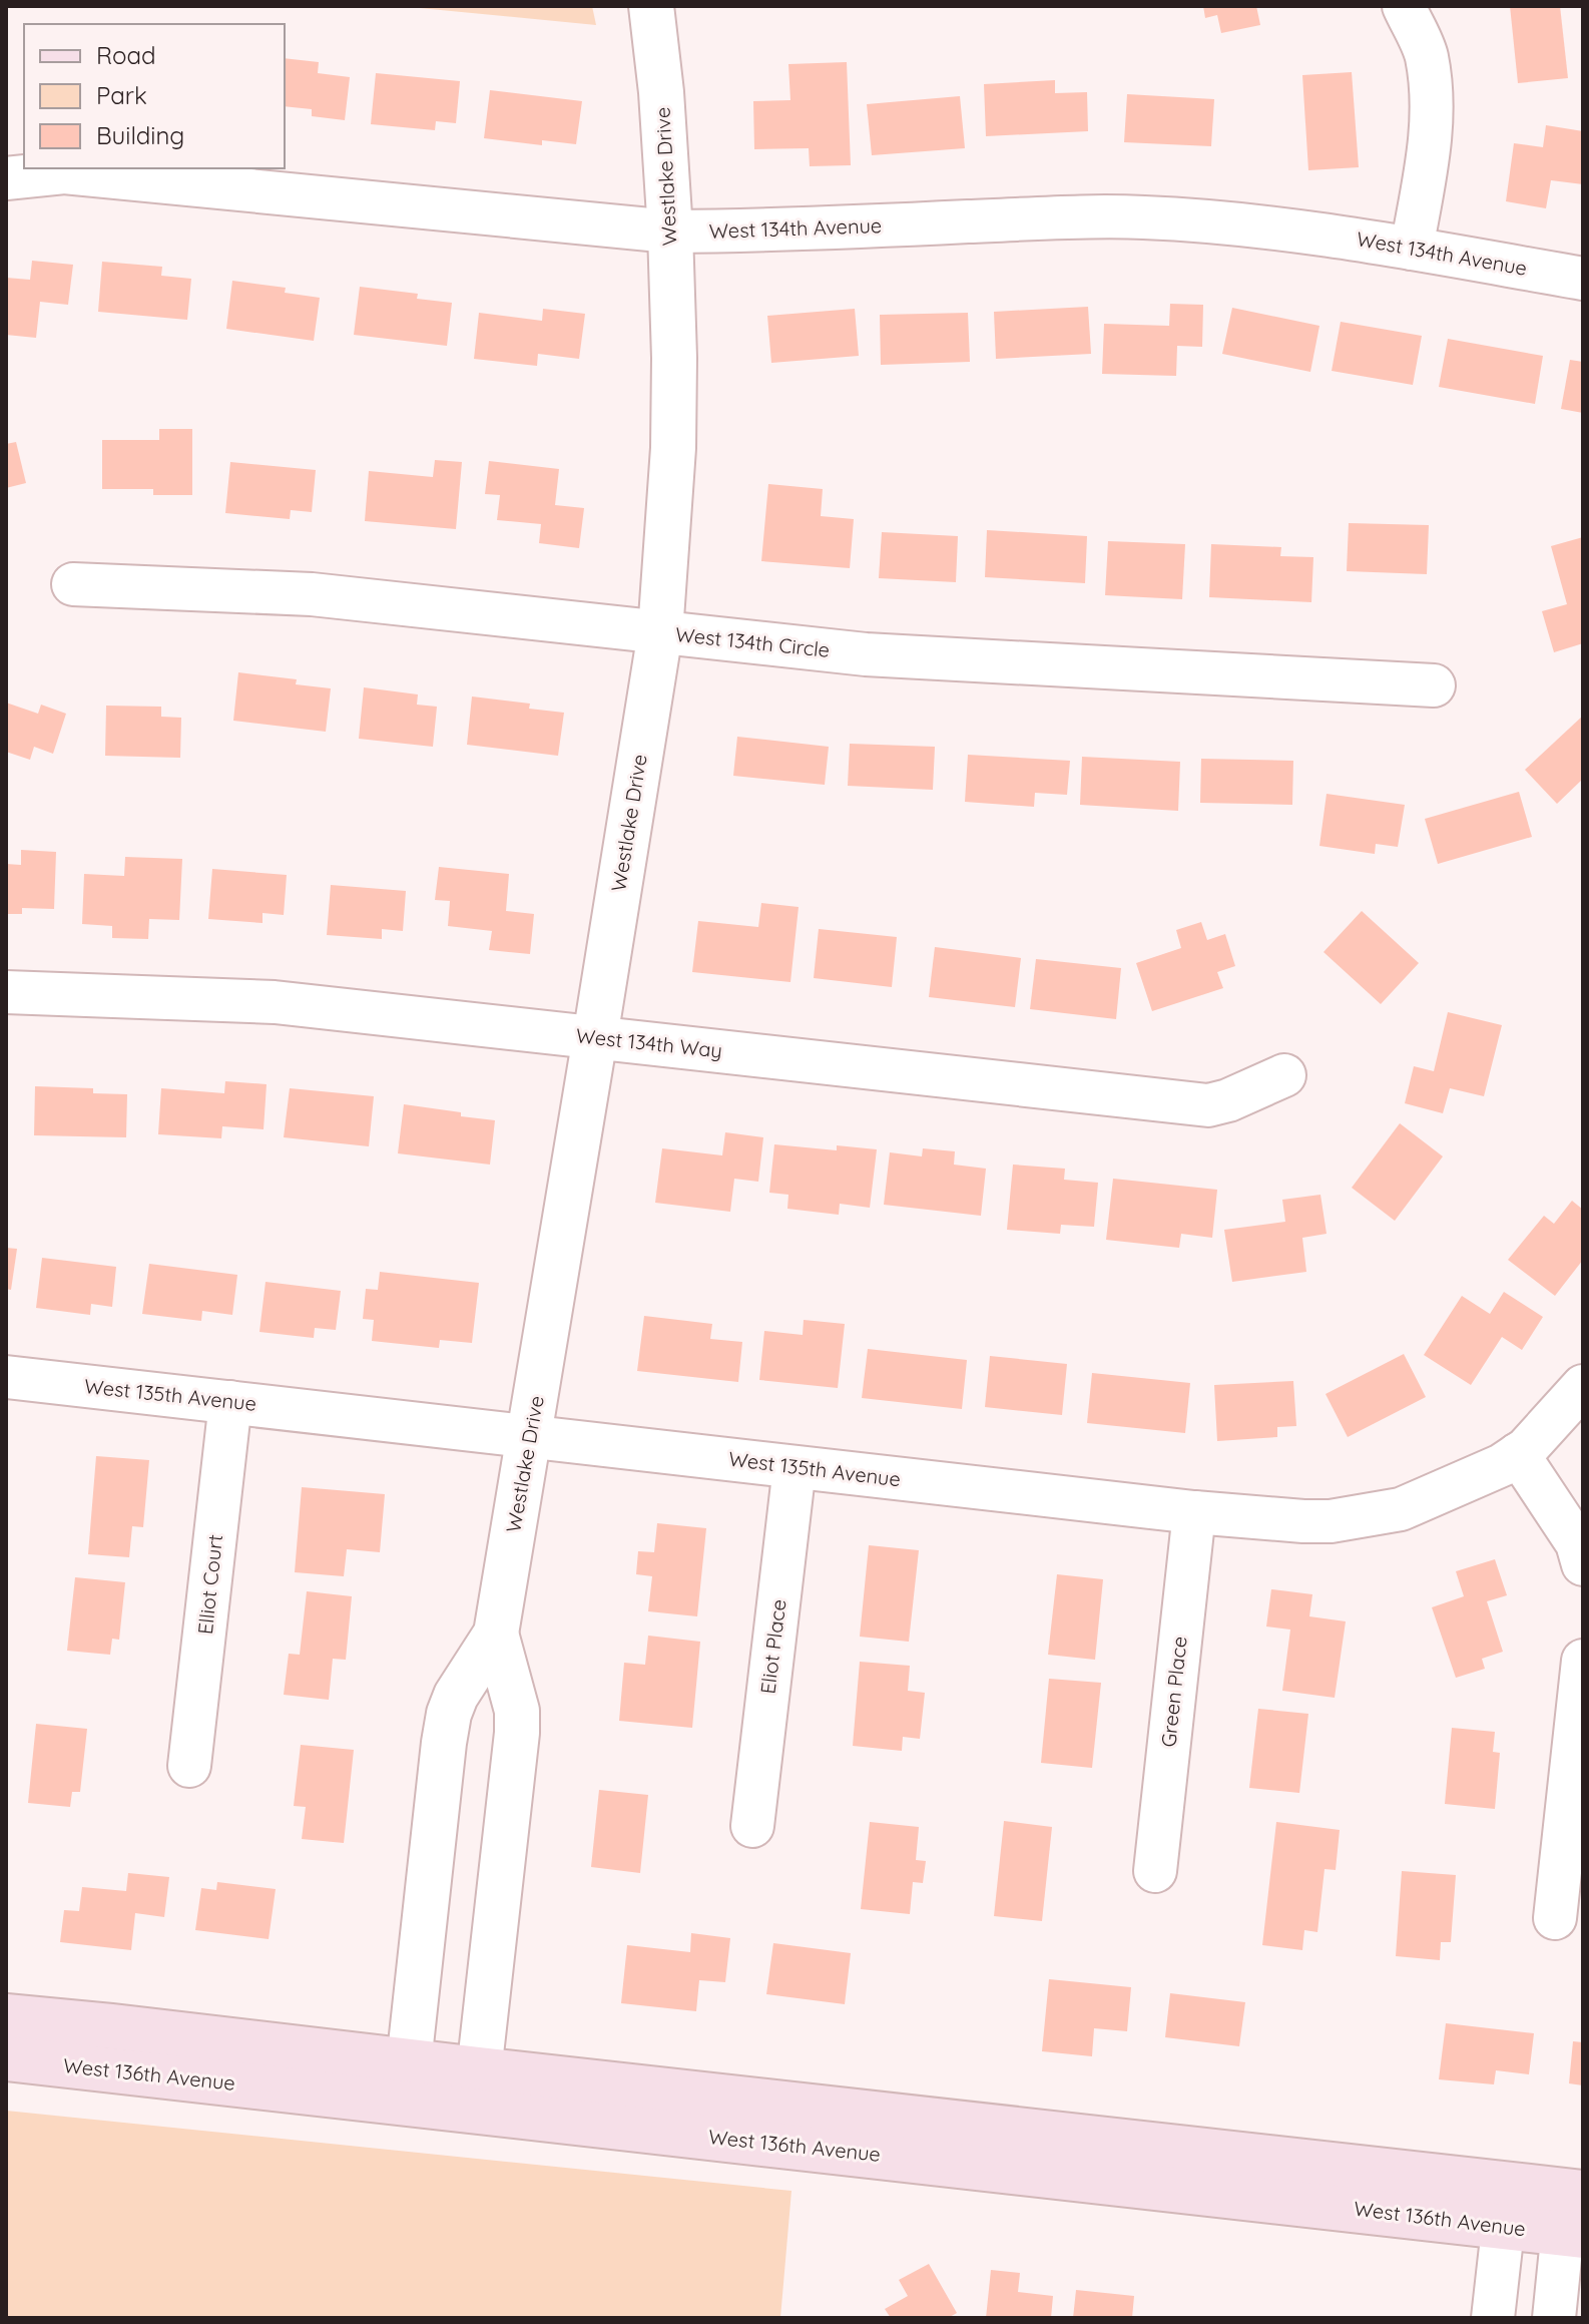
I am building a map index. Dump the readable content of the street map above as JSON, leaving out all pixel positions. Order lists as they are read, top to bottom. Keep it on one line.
{"streets":{"main road":["West 136th Avenue"],"street":["Westlake Drive","West 134th Avenue","West 134th Circle","West 134th Way","West 135th Avenue","Elliot Court","Eliot Place","Green Place"]},"crossings":[["Westlake Drive","West 134th Avenue"],["Westlake Drive","West 134th Circle"],["Westlake Drive","West 134th Way"],["Westlake Drive","West 135th Avenue"],["Westlake Drive","West 136th Avenue"],["West 135th Avenue","Elliot Court"],["West 135th Avenue","Eliot Place"],["West 135th Avenue","Green Place"]],"legend":["Road","Park","Building"]}
